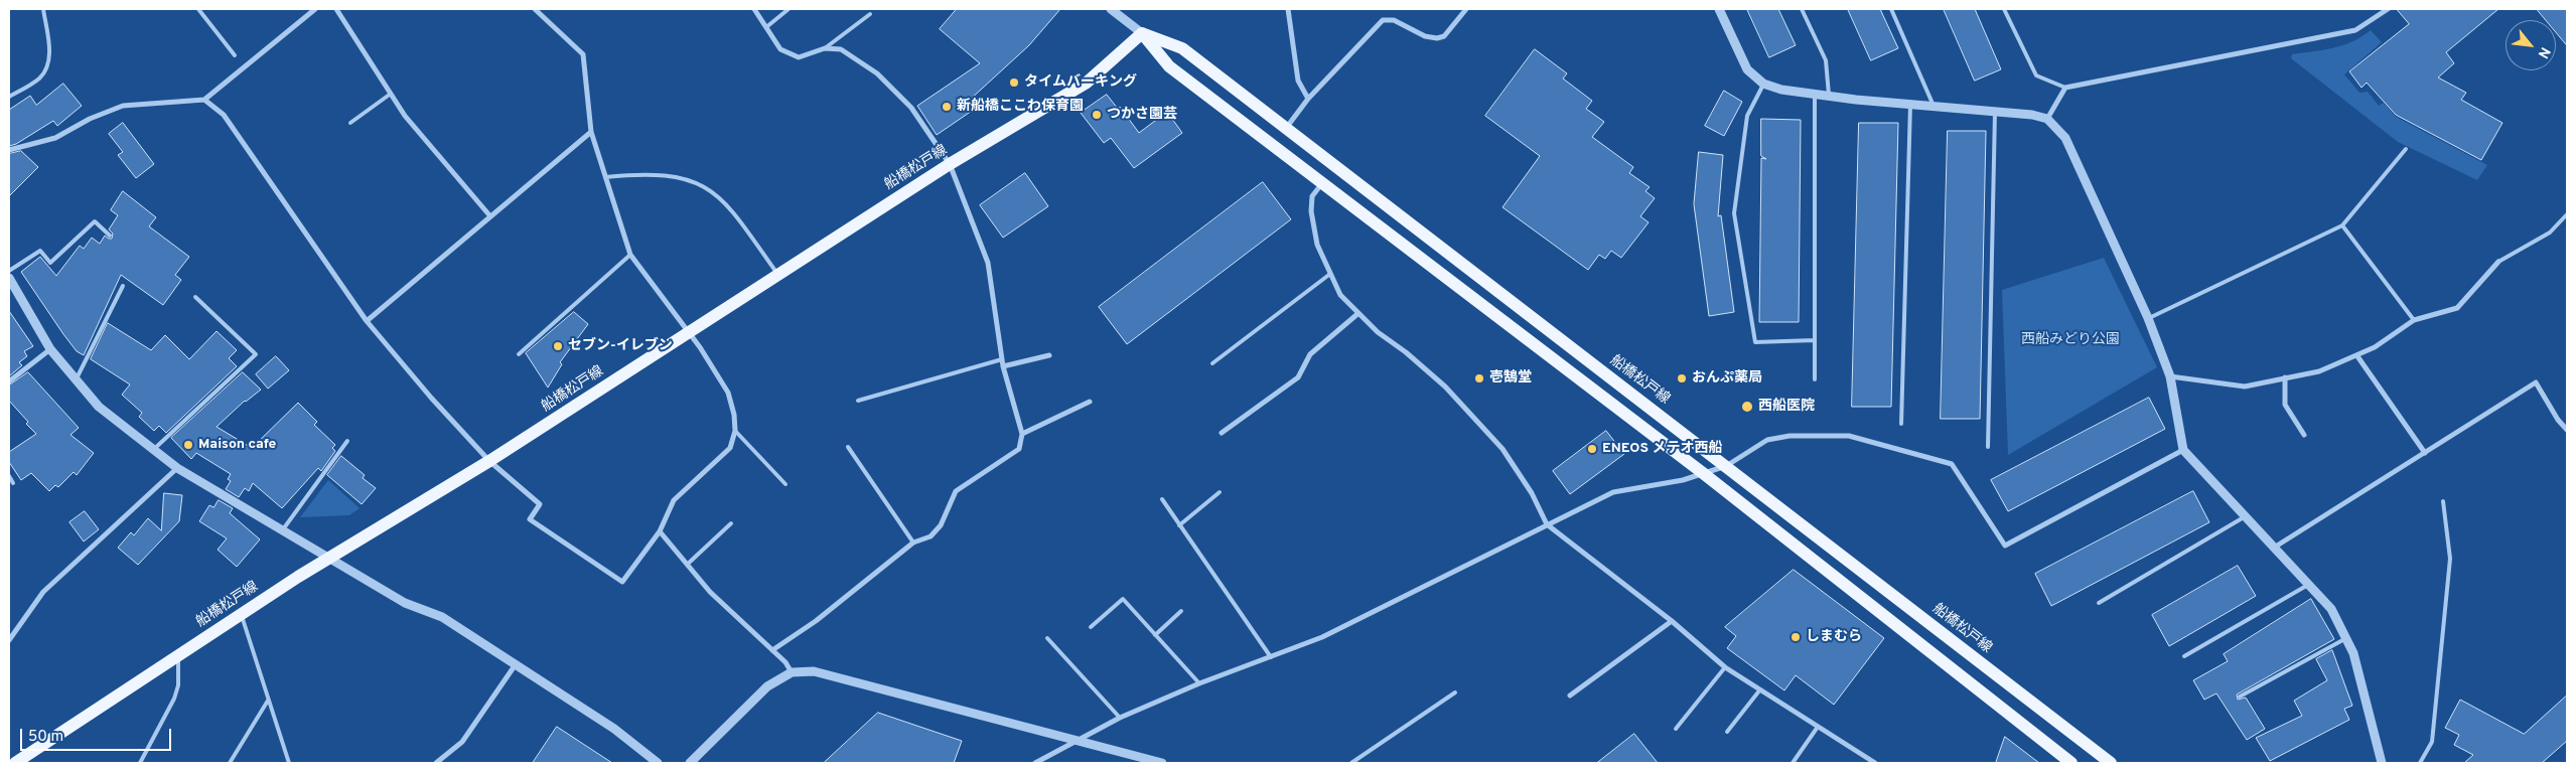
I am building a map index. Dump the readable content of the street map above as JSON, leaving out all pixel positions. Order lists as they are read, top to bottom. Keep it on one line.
{"streets":{"main road":["船橋松戸線"]},"parks":["西船みどり公園"],"places":["タイムバーキング","新船橋ここわ保育園","つかさ園芸","セブン-イレブン","壱鵠堂","おんぷ薬局","西船医院","Maison cafe","ENEOS メテオ西船","しまむら"],"scale_bar":"50 m","north":"bottom right"}
